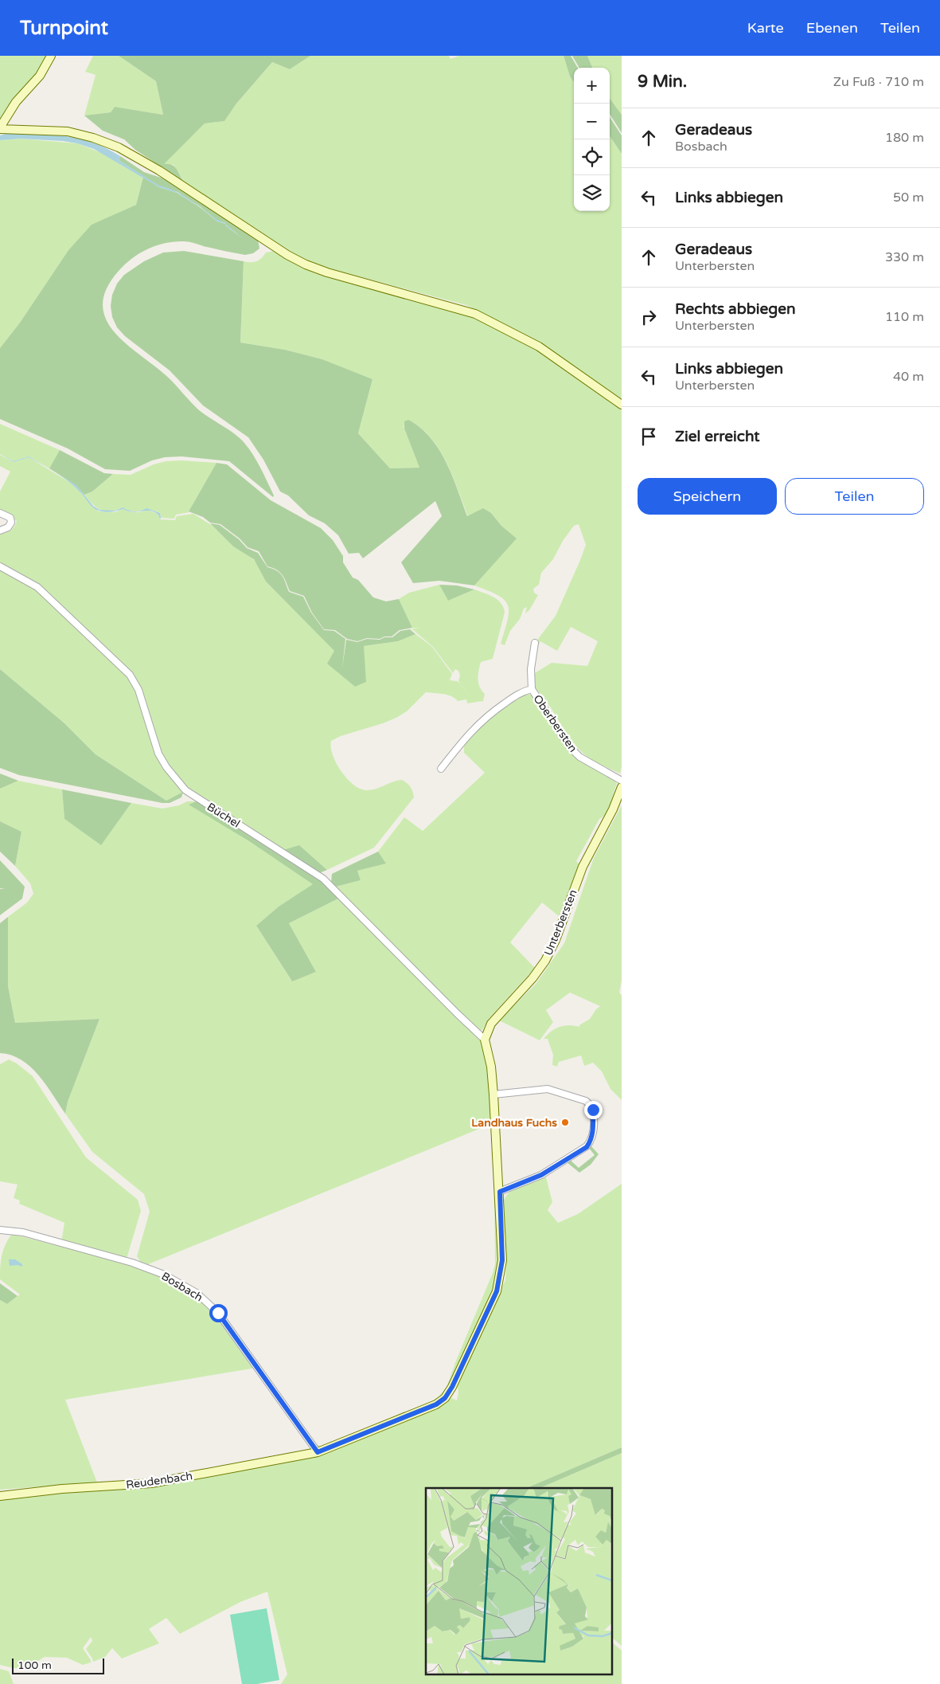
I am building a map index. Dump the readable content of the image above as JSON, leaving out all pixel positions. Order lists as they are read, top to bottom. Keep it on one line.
{"streets":{"street":["Oberbersten","Büchel","Unterbersten","Bosbach","Reudenbach"]},"crossings":[["Büchel","Unterbersten"],["Bosbach","Reudenbach"]],"places":["Landhaus Fuchs"],"scale_bar":"100 m","page":{"header":"Turnpoint","nav":["Karte","Ebenen","Teilen"],"heading":["9 Min.","Zu Fuß · 710 m"],"map_buttons":["+","−"],"list":[["Geradeaus","Bosbach","180 m"],["Links abbiegen","50 m"],["Geradeaus","Unterbersten","330 m"],["Rechts abbiegen","Unterbersten","110 m"],["Links abbiegen","Unterbersten","40 m"],"Ziel erreicht"],"buttons":["Speichern","Teilen"],"scale":"100 m"}}
